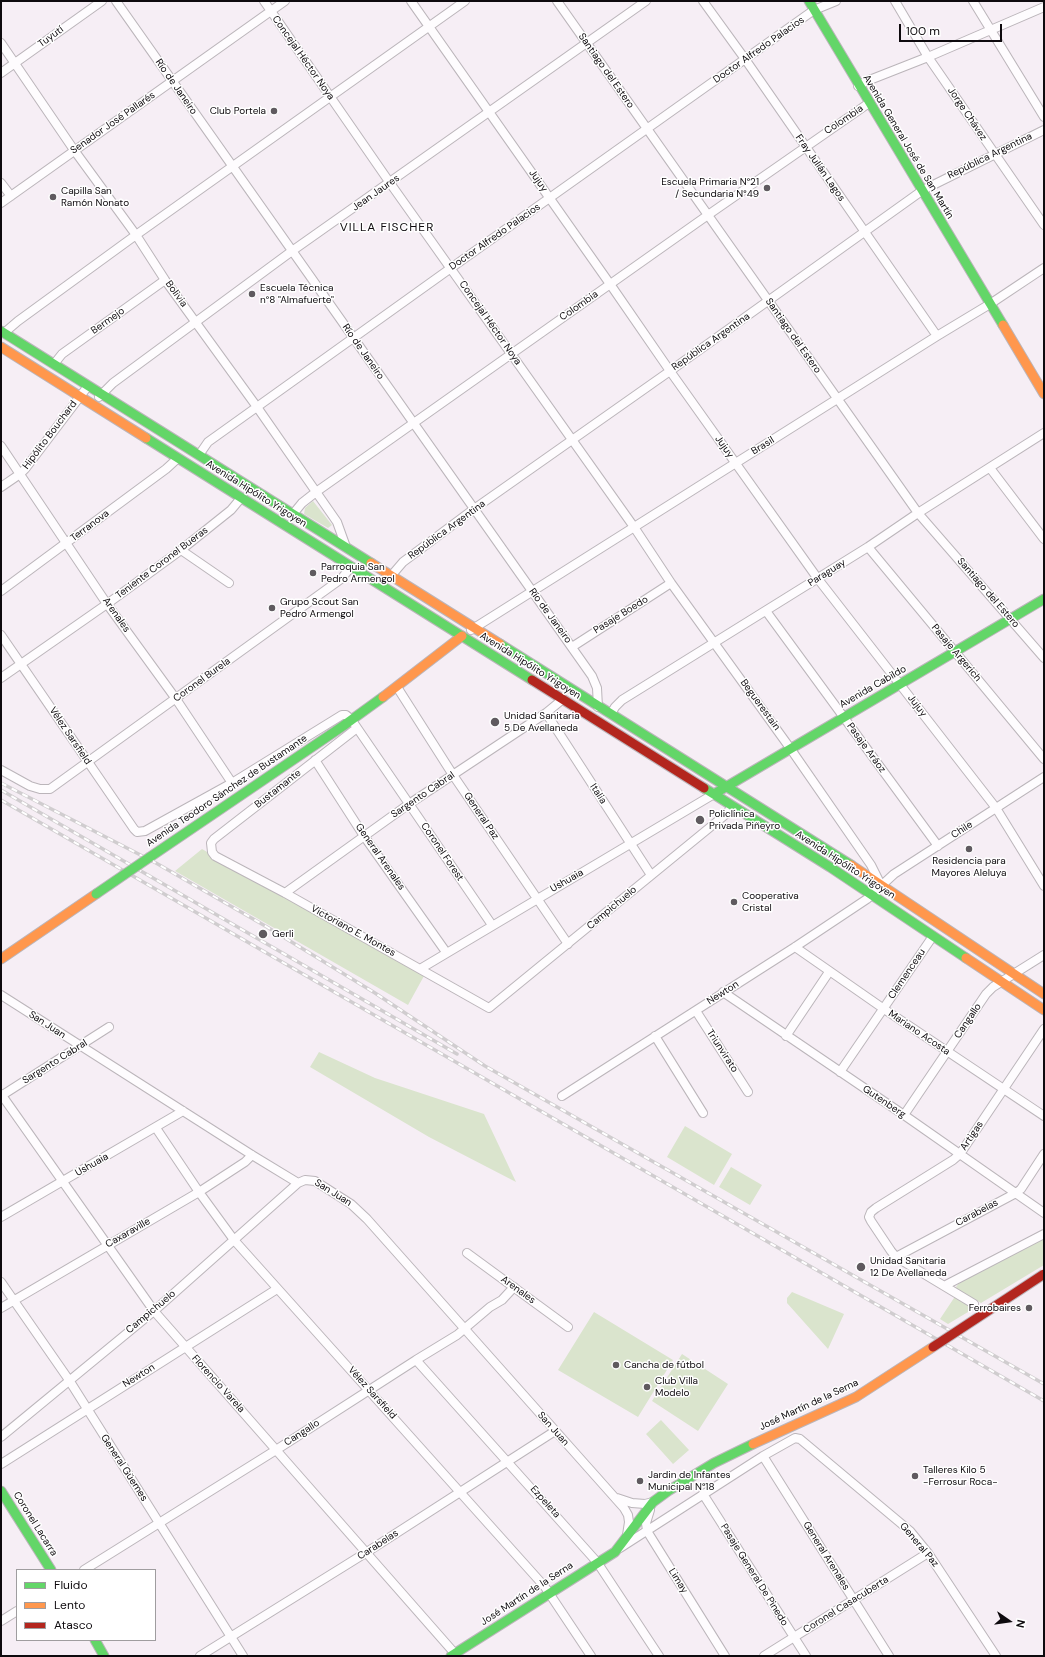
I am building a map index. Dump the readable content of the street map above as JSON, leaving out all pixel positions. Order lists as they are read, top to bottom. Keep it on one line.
{"streets":{"main road":["Avenida General José de San Martín","Avenida Hipólito Yrigoyen","Avenida Cabildo","Avenida Teodoro Sánchez de Bustamante","José Martín de la Serna","Coronel Lacarra"],"street":["Tuyutí","Doctor Alfredo Palacios","Concejal Héctor Noya","Santiago del Estero","Río de Janeiro","Jorge Chávez","Colombia","Senador José Pallarés","República Argentina","Fray Julián Lagos","Jujuy","Jean Jaures","Bolivia","Bermejo","Hipólito Bouchard","Brasil","Terranova","Teniente Coronel Bueras","Paraguay","Arenales","Pasaje Boedo","Pasaje Argerich","Coronel Burela","Beguerestain","Vélez Sarsfield","Pasaje Aráoz","Bustamante","Italia","Sargento Cabral","General Paz","Chile","Coronel Forest","General Arenales","Ushuaia","Campichuelo","Victoriano E. Montes","Clemenceau","Newton","Cangallo","San Juan","Mariano Acosta","Triunvirato","Gutenberg","Artigas","Carabelas","Caxaraville","Florencio Varela","General Güemes","Ezpeleta","Pasaje General De Pinedo","Limay","Coronel Casacuberta"]},"crossings":[["Tuyutí","Bolivia"],["Doctor Alfredo Palacios","Concejal Héctor Noya"],["Doctor Alfredo Palacios","Santiago del Estero"],["Doctor Alfredo Palacios","Río de Janeiro"],["Doctor Alfredo Palacios","Avenida General José de San Martín"],["Doctor Alfredo Palacios","Fray Julián Lagos"],["Doctor Alfredo Palacios","Jujuy"],["Doctor Alfredo Palacios","Bolivia"],["Doctor Alfredo Palacios","Avenida Hipólito Yrigoyen"],["Concejal Héctor Noya","Colombia"],["Concejal Héctor Noya","Senador José Pallarés"],["Concejal Héctor Noya","República Argentina"],["Concejal Héctor Noya","Jean Jaures"],["Concejal Héctor Noya","Brasil"],["Concejal Héctor Noya","Beguerestain"],["Santiago del Estero","Colombia"],["Santiago del Estero","República Argentina"],["Santiago del Estero","Jean Jaures"],["Santiago del Estero","Brasil"],["Santiago del Estero","Paraguay"],["Santiago del Estero","Avenida Cabildo"],["Río de Janeiro","Colombia"],["Río de Janeiro","Senador José Pallarés"],["Río de Janeiro","República Argentina"],["Río de Janeiro","Jean Jaures"],["Río de Janeiro","Brasil"],["Río de Janeiro","Avenida Hipólito Yrigoyen"],["Río de Janeiro","Pasaje Boedo"],["Jorge Chávez","República Argentina"],["Colombia","Avenida General José de San Martín"],["Colombia","Fray Julián Lagos"],["Colombia","Jujuy"],["Colombia","Bolivia"],["Colombia","Avenida Hipólito Yrigoyen"],["Senador José Pallarés","Bolivia"],["Avenida General José de San Martín","República Argentina"],["Avenida General José de San Martín","Brasil"],["República Argentina","Fray Julián Lagos"],["República Argentina","Jujuy"],["República Argentina","Avenida Hipólito Yrigoyen"],["Fray Julián Lagos","Brasil"],["Jujuy","Jean Jaures"],["Jujuy","Brasil"],["Jujuy","Paraguay"],["Jujuy","Avenida Cabildo"],["Jujuy","Chile"],["Jean Jaures","Bolivia"],["Jean Jaures","Avenida Hipólito Yrigoyen"],["Bolivia","Bermejo"],["Bolivia","Avenida Hipólito Yrigoyen"],["Bermejo","Avenida Hipólito Yrigoyen"],["Hipólito Bouchard","Avenida Hipólito Yrigoyen"],["Hipólito Bouchard","Arenales"],["Brasil","Avenida Hipólito Yrigoyen"],["Brasil","Beguerestain"],["Brasil","Avenida Teodoro Sánchez de Bustamante"],["Avenida Hipólito Yrigoyen","Terranova"],["Avenida Hipólito Yrigoyen","Teniente Coronel Bueras"],["Avenida Hipólito Yrigoyen","Paraguay"],["Avenida Hipólito Yrigoyen","Coronel Burela"],["Avenida Hipólito Yrigoyen","Avenida Cabildo"],["Avenida Hipólito Yrigoyen","Beguerestain"],["Avenida Hipólito Yrigoyen","Avenida Teodoro Sánchez de Bustamante"],["Avenida Hipólito Yrigoyen","Sargento Cabral"],["Avenida Hipólito Yrigoyen","Chile"],["Avenida Hipólito Yrigoyen","Ushuaia"],["Avenida Hipólito Yrigoyen","Campichuelo"],["Avenida Hipólito Yrigoyen","Clemenceau"],["Avenida Hipólito Yrigoyen","Newton"],["Avenida Hipólito Yrigoyen","Cangallo"],["Terranova","Arenales"],["Teniente Coronel Bueras","Arenales"],["Teniente Coronel Bueras","Vélez Sarsfield"],["Paraguay","Pasaje Argerich"],["Paraguay","Beguerestain"],["Paraguay","Pasaje Aráoz"],["Arenales","Coronel Burela"],["Arenales","Vélez Sarsfield"],["Arenales","Cangallo"],["Pasaje Boedo","Beguerestain"],["Pasaje Argerich","Avenida Cabildo"],["Coronel Burela","Vélez Sarsfield"],["Avenida Cabildo","Beguerestain"],["Avenida Cabildo","Pasaje Aráoz"],["Avenida Cabildo","Ushuaia"],["Beguerestain","Chile"],["Beguerestain","Newton"],["Vélez Sarsfield","Ushuaia"],["Vélez Sarsfield","Campichuelo"],["Vélez Sarsfield","Newton"],["Vélez Sarsfield","Cangallo"],["Vélez Sarsfield","Carabelas"],["Vélez Sarsfield","Caxaraville"],["Vélez Sarsfield","José Martín de la Serna"],["Pasaje Aráoz","Chile"],["Bustamante","Coronel Forest"],["Bustamante","General Arenales"],["Bustamante","Victoriano E. Montes"],["Avenida Teodoro Sánchez de Bustamante","General Paz"],["Avenida Teodoro Sánchez de Bustamante","Coronel Forest"],["Italia","Sargento Cabral"],["Italia","Ushuaia"],["Italia","Campichuelo"],["Sargento Cabral","General Paz"],["Sargento Cabral","Coronel Forest"],["Sargento Cabral","General Arenales"],["Sargento Cabral","Victoriano E. Montes"],["Sargento Cabral","San Juan"],["Sargento Cabral","Florencio Varela"],["General Paz","Ushuaia"],["General Paz","Campichuelo"],["General Paz","José Martín de la Serna"],["General Paz","Coronel Casacuberta"],["Chile","Newton"],["Coronel Forest","Ushuaia"],["General Arenales","Ushuaia"],["General Arenales","José Martín de la Serna"],["General Arenales","Coronel Casacuberta"],["Ushuaia","Victoriano E. Montes"],["Ushuaia","San Juan"],["Ushuaia","Florencio Varela"],["Campichuelo","Victoriano E. Montes"],["Campichuelo","San Juan"],["Campichuelo","Florencio Varela"],["Campichuelo","General Güemes"],["Clemenceau","Mariano Acosta"],["Clemenceau","Gutenberg"],["Newton","Mariano Acosta"],["Newton","Triunvirato"],["Newton","Gutenberg"],["Newton","Florencio Varela"],["Newton","General Güemes"],["Cangallo","San Juan"],["Cangallo","Mariano Acosta"],["Cangallo","Gutenberg"],["Cangallo","Florencio Varela"],["Cangallo","General Güemes"],["Cangallo","Ezpeleta"],["San Juan","Carabelas"],["San Juan","Caxaraville"],["San Juan","José Martín de la Serna"],["Mariano Acosta","Artigas"],["Gutenberg","Artigas"],["Gutenberg","Carabelas"],["Artigas","Carabelas"],["Carabelas","Florencio Varela"],["Carabelas","General Güemes"],["Carabelas","Ezpeleta"],["Caxaraville","Florencio Varela"],["Caxaraville","General Güemes"],["Florencio Varela","José Martín de la Serna"],["José Martín de la Serna","Ezpeleta"],["José Martín de la Serna","Pasaje General De Pinedo"],["José Martín de la Serna","Limay"],["Pasaje General De Pinedo","Coronel Casacuberta"]],"districts":["VILLA FISCHER"],"places":["Club Portela","Escuela Primaria N°21 / Secundaria N°49","Capilla San Ramón Nonato","Escuela Técnica n°8 \"Almafuerte\"","Parroquia San Pedro Armengol","Grupo Scout San Pedro Armengol","Unidad Sanitaria 5 De Avellaneda","Policlínica Privada Piñeyro","Residencia para Mayores Aleluya","Cooperativa Cristal","Gerli","Unidad Sanitaria 12 De Avellaneda","Ferrobaires","Cancha de fútbol","Club Villa Modelo","Talleres Kilo 5 -Ferrosur Roca-","Jardin de Infantes Municipal N°18"],"legend":["Fluido","Lento","Atasco"],"scale_bar":"100 m","north":"right"}
